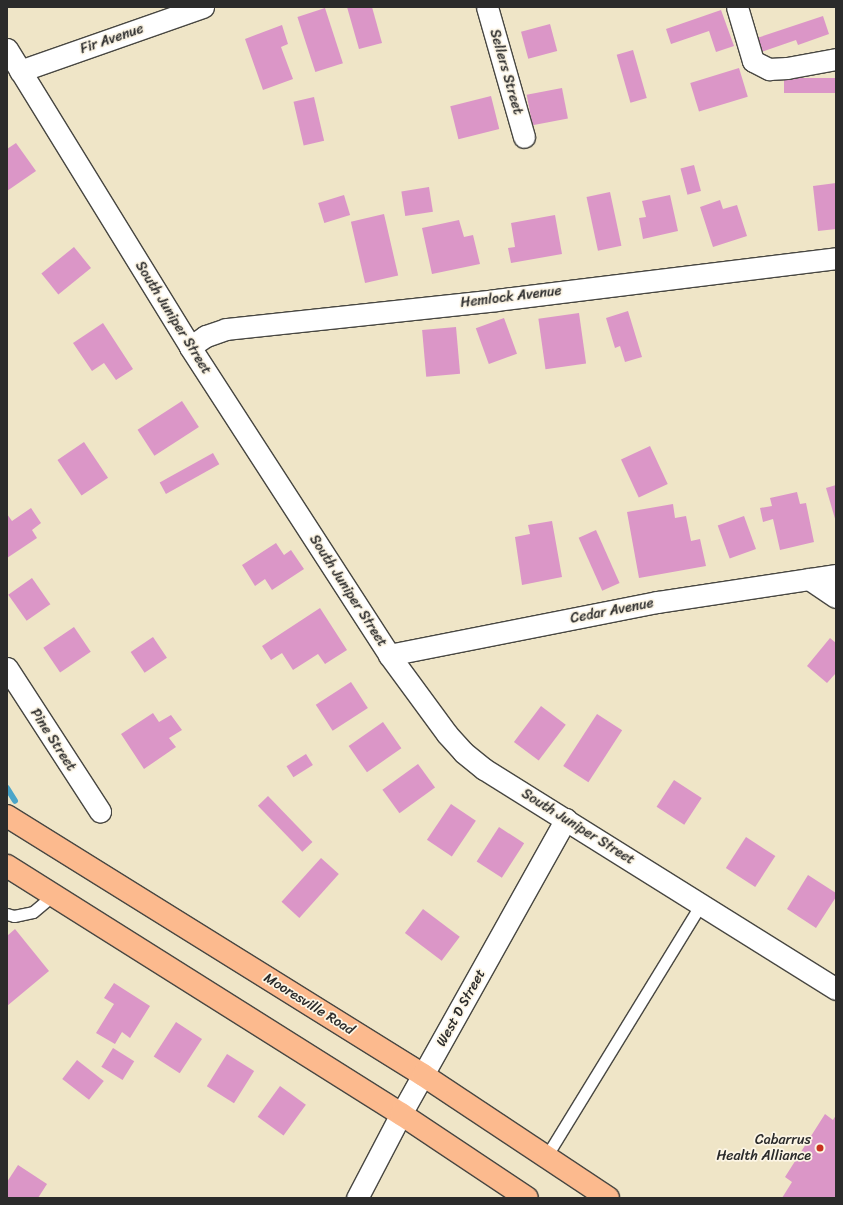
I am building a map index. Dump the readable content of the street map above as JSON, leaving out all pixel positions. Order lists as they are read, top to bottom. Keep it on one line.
{"streets":{"main road":["Mooresville Road"],"street":["Fir Avenue","Sellers Street","Hemlock Avenue","South Juniper Street","Cedar Avenue","Pine Street","West D Street"]},"crossings":[["Fir Avenue","South Juniper Street"],["Hemlock Avenue","South Juniper Street"],["South Juniper Street","Cedar Avenue"],["South Juniper Street","West D Street"],["Mooresville Road","West D Street"]],"places":["Cabarrus Health Alliance"]}
